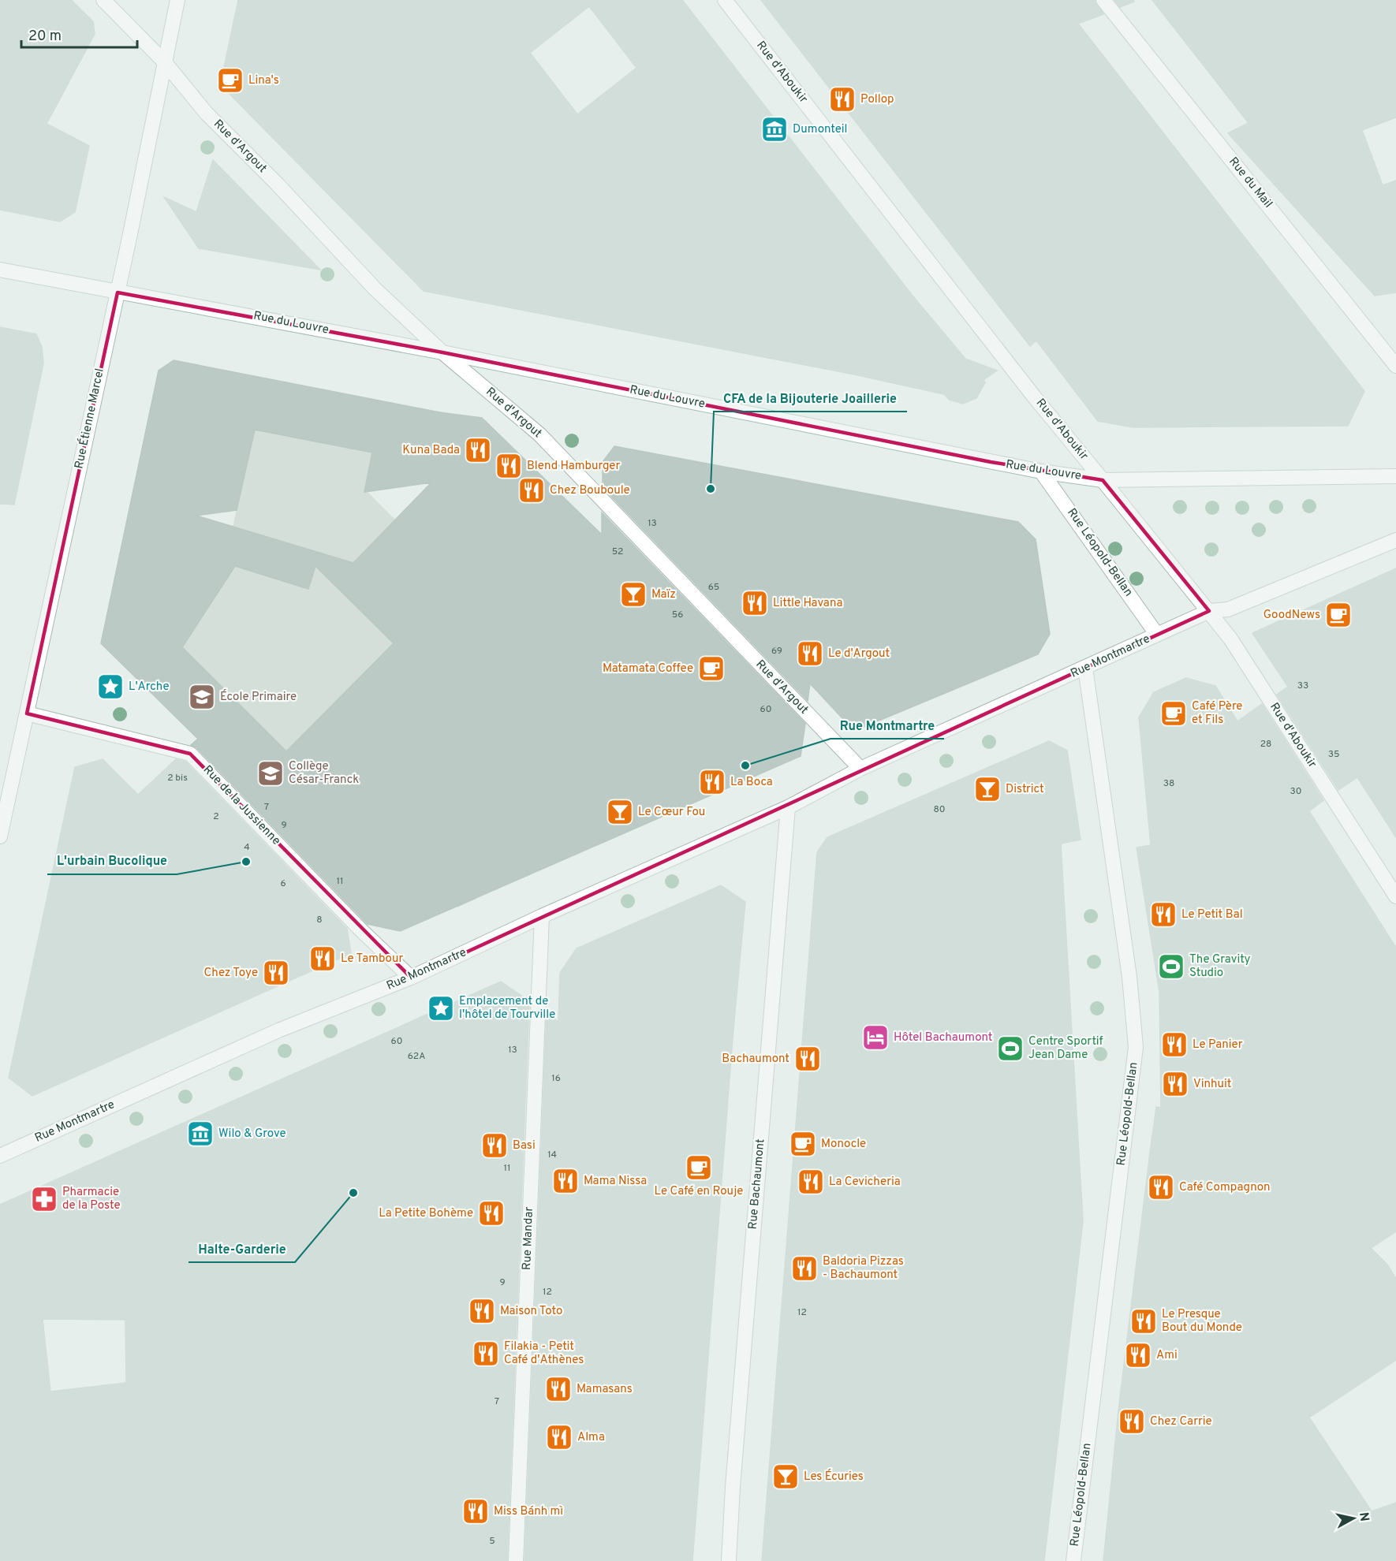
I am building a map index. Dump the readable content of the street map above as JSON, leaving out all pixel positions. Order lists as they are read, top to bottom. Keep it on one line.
{"streets":{"street":["Rue d'Aboukir","Rue d'Argout","Rue du Mail","Rue du Louvre","Rue Étienne Marcel","Rue Léopold-Bellan","Rue Montmartre","Rue de la Jussienne","Rue Bachaumont","Rue Mandar"]},"crossings":[["Rue d'Aboukir","Rue du Louvre"],["Rue d'Aboukir","Rue Montmartre"],["Rue d'Argout","Rue du Louvre"],["Rue d'Argout","Rue Étienne Marcel"],["Rue d'Argout","Rue Montmartre"],["Rue du Louvre","Rue Étienne Marcel"],["Rue du Louvre","Rue Léopold-Bellan"],["Rue Étienne Marcel","Rue de la Jussienne"],["Rue Léopold-Bellan","Rue Montmartre"],["Rue Montmartre","Rue de la Jussienne"],["Rue Montmartre","Rue Bachaumont"],["Rue Montmartre","Rue Mandar"]],"places":{"cafe":["Lina's","GoodNews","Matamata Coffee","Café Père et Fils","Monocle","Le Café en Rouje"],"restaurant":["Pollop","Kuna Bada","Blend Hamburger","Chez Bouboule","Little Havana","Le d'Argout","La Boca","Le Petit Bal","Le Tambour","Chez Toye","Le Panier","Bachaumont","Vinhuit","Basi","Mama Nissa","La Cevicheria","Café Compagnon","La Petite Bohème","Baldoria Pizzas - Bachaumont","Maison Toto","Le Presque Bout du Monde","Filakia - Petit Café d'Athènes","Ami","Mamasans","Chez Carrie","Alma","Miss Bánh mì"],"museum":["Dumonteil","Wilo & Grove"],"other":["CFA de la Bijouterie Joaillerie","Rue Montmartre","L'urbain Bucolique","Halte-Garderie"],"bar":["Maïz","District","Le Cœur Fou","Les Écuries"],"place":["L'Arche","Emplacement de l'hôtel de Tourville"],"school or university":["École Primaire","Collège César-Franck"],"sports":["The Gravity Studio","Centre Sportif Jean Dame"],"hotel":["Hôtel Bachaumont"],"pharmacy":["Pharmacie de la Poste"]},"house_numbers":["13","52","65","56","69","33","60","28","35","2 bis","38","30","7","80","2","9","4","11","6","8","60","13","62A","16","14","11","9","12","12","7","5"],"scale_bar":"20 m","north":"right"}
